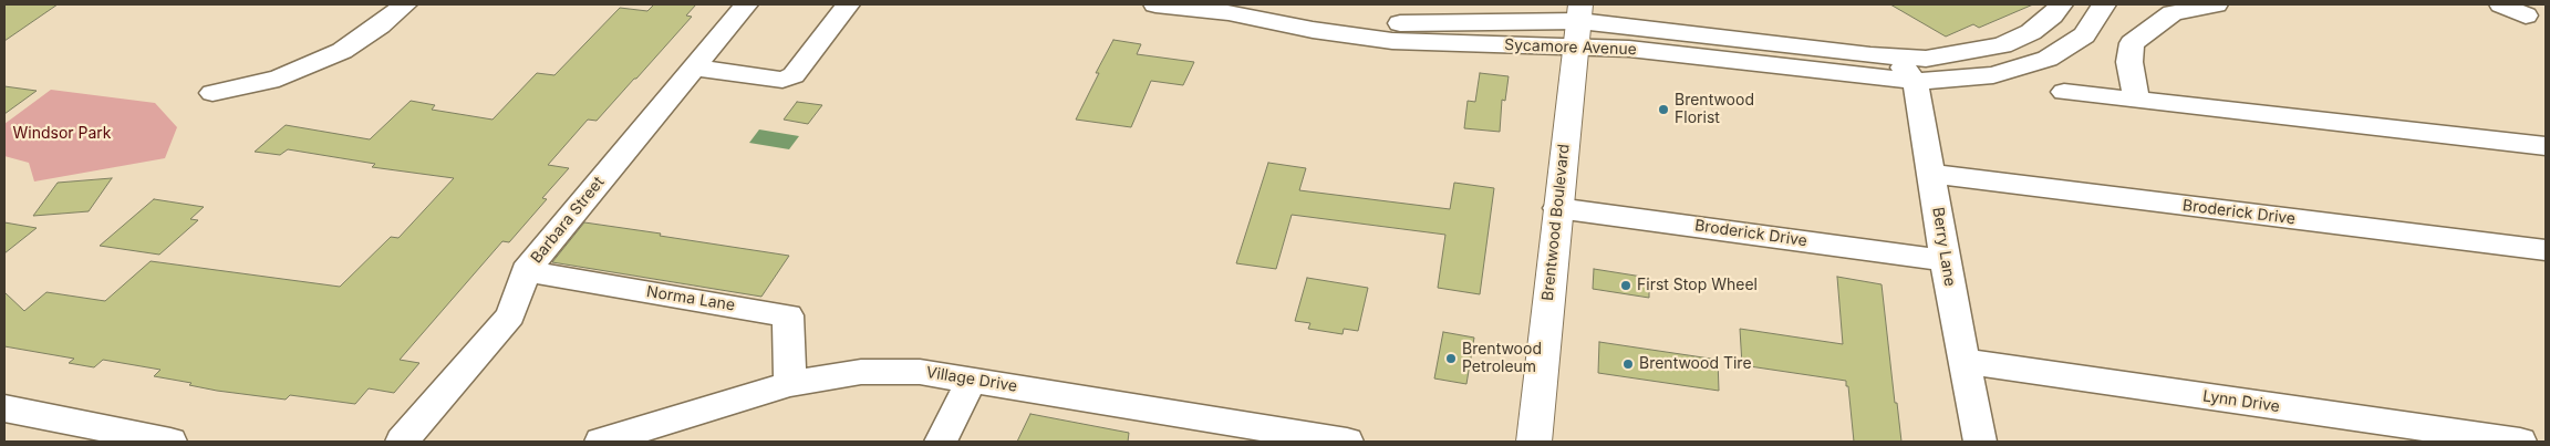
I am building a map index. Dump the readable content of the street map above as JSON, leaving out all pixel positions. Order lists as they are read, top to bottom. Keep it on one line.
{"streets":{"main road":["Brentwood Boulevard"],"street":["Sycamore Avenue","Broderick Drive","Barbara Street","Berry Lane","Norma Lane","Village Drive","Lynn Drive"]},"crossings":[["Sycamore Avenue","Brentwood Boulevard"],["Sycamore Avenue","Berry Lane"],["Broderick Drive","Brentwood Boulevard"],["Broderick Drive","Berry Lane"],["Barbara Street","Norma Lane"],["Berry Lane","Lynn Drive"],["Norma Lane","Village Drive"]],"parks":["Windsor Park"],"places":["Brentwood Florist","First Stop Wheel","Brentwood Petroleum","Brentwood Tire"]}
